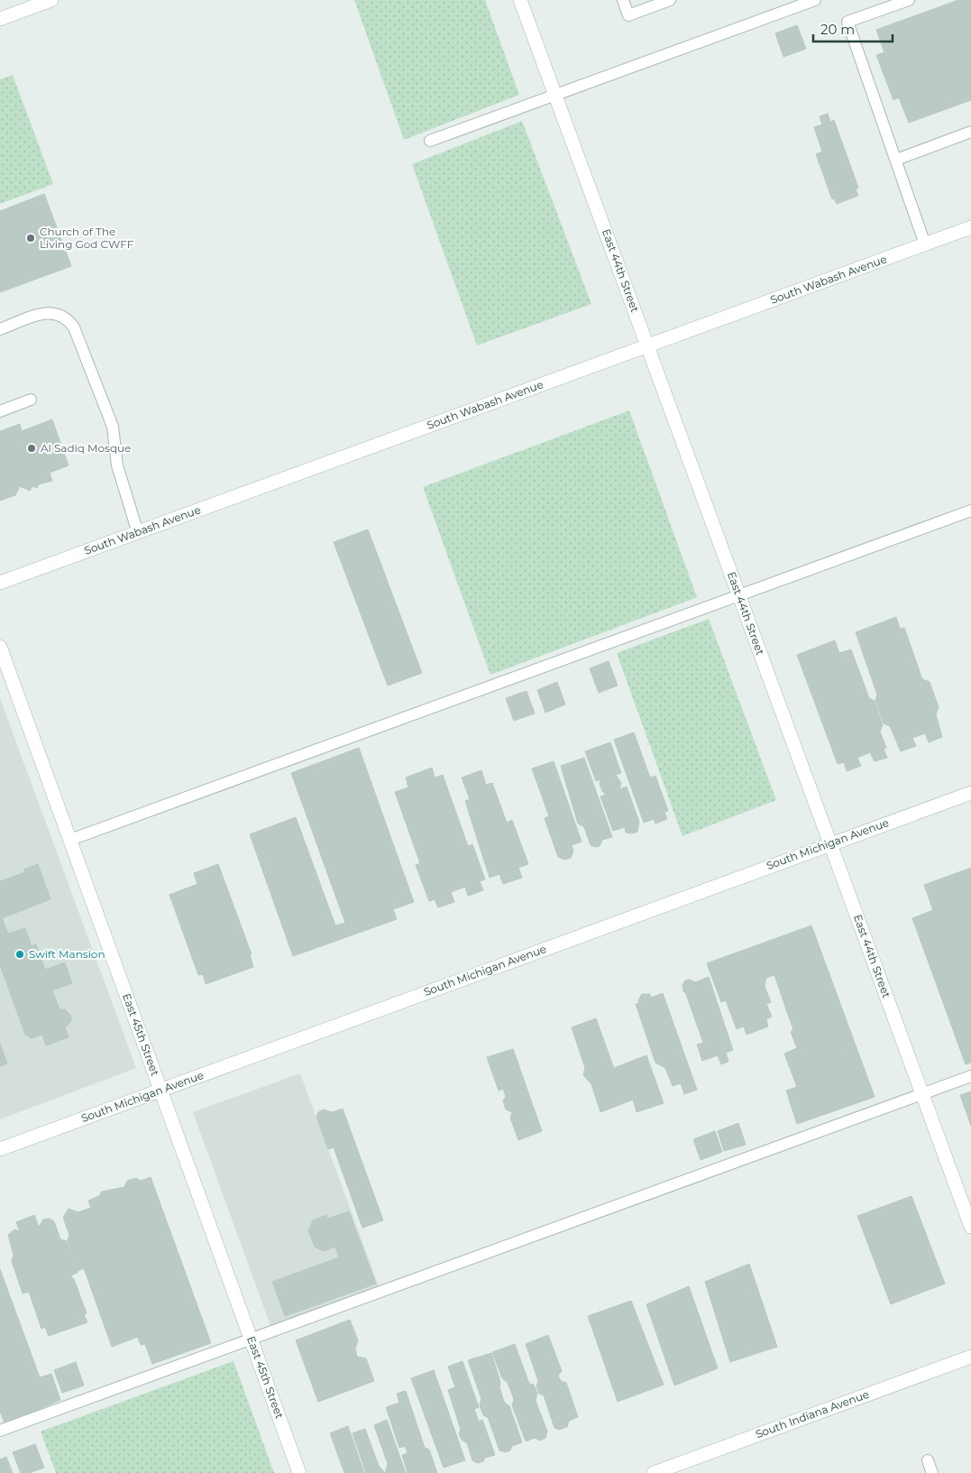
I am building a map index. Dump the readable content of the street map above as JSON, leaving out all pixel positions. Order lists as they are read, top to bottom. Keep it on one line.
{"streets":{"street":["East 44th Street","South Wabash Avenue","South Michigan Avenue","East 45th Street","South Indiana Avenue"]},"crossings":[["East 44th Street","South Wabash Avenue"],["East 44th Street","South Michigan Avenue"],["South Michigan Avenue","East 45th Street"]],"places":["Church of The Living God CWFF","Al Sadiq Mosque","Swift Mansion"],"scale_bar":"20 m"}
